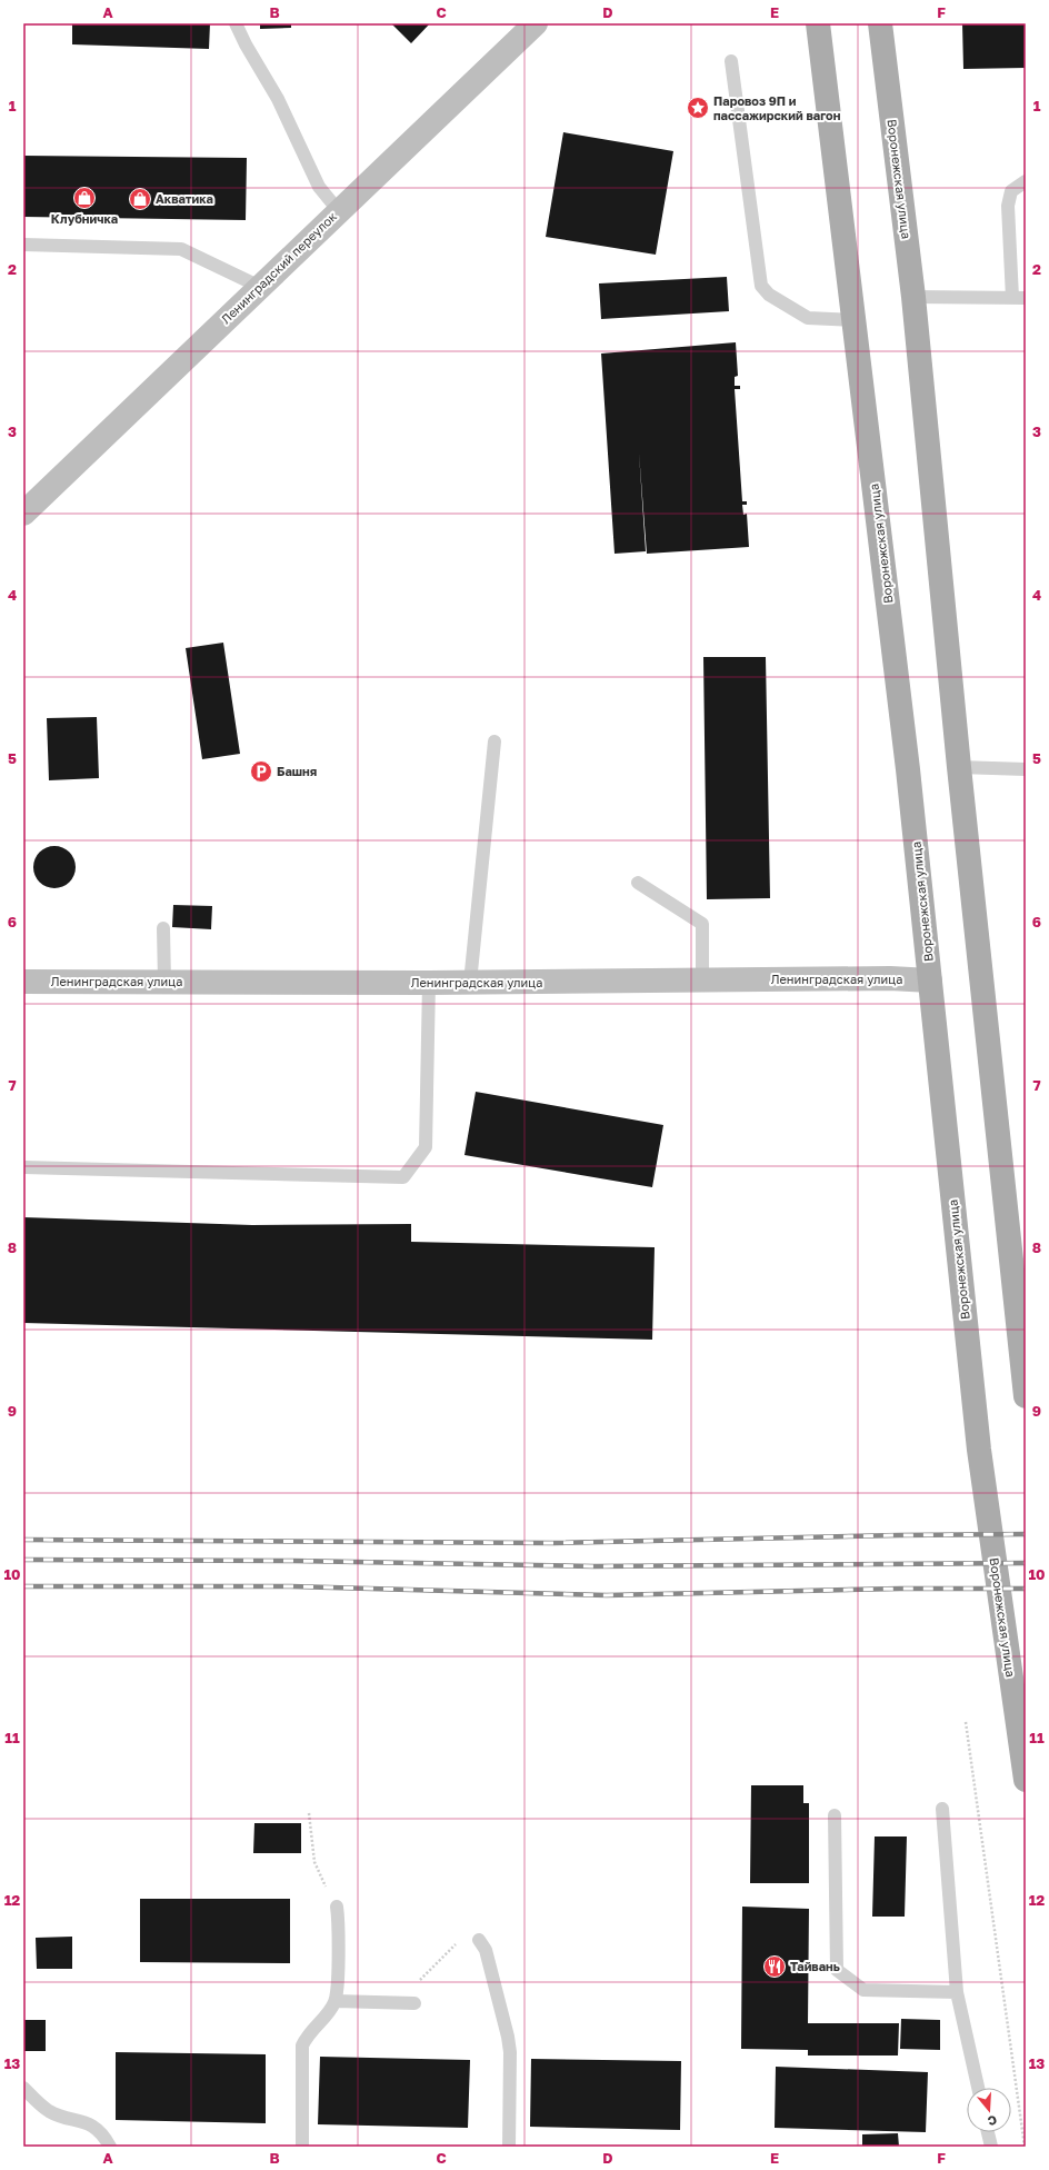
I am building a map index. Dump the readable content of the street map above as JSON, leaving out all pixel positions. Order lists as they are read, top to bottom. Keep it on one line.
{"streets":{"main road":["Воронежская улица"],"street":["Ленинградский переулок","Ленинградская улица"]},"crossings":[["Воронежская улица","Ленинградская улица"]],"places":{"place":["Паровоз 9П и пассажирский вагон"],"shop":["Клубничка","Акватика"],"parking":["Башня"],"restaurant":["Тайвань"]},"north":"bottom","grid":{"columns":["A","B","C","D","E","F"],"rows":["1","2","3","4","5","6","7","8","9","10","11","12","13"]}}
